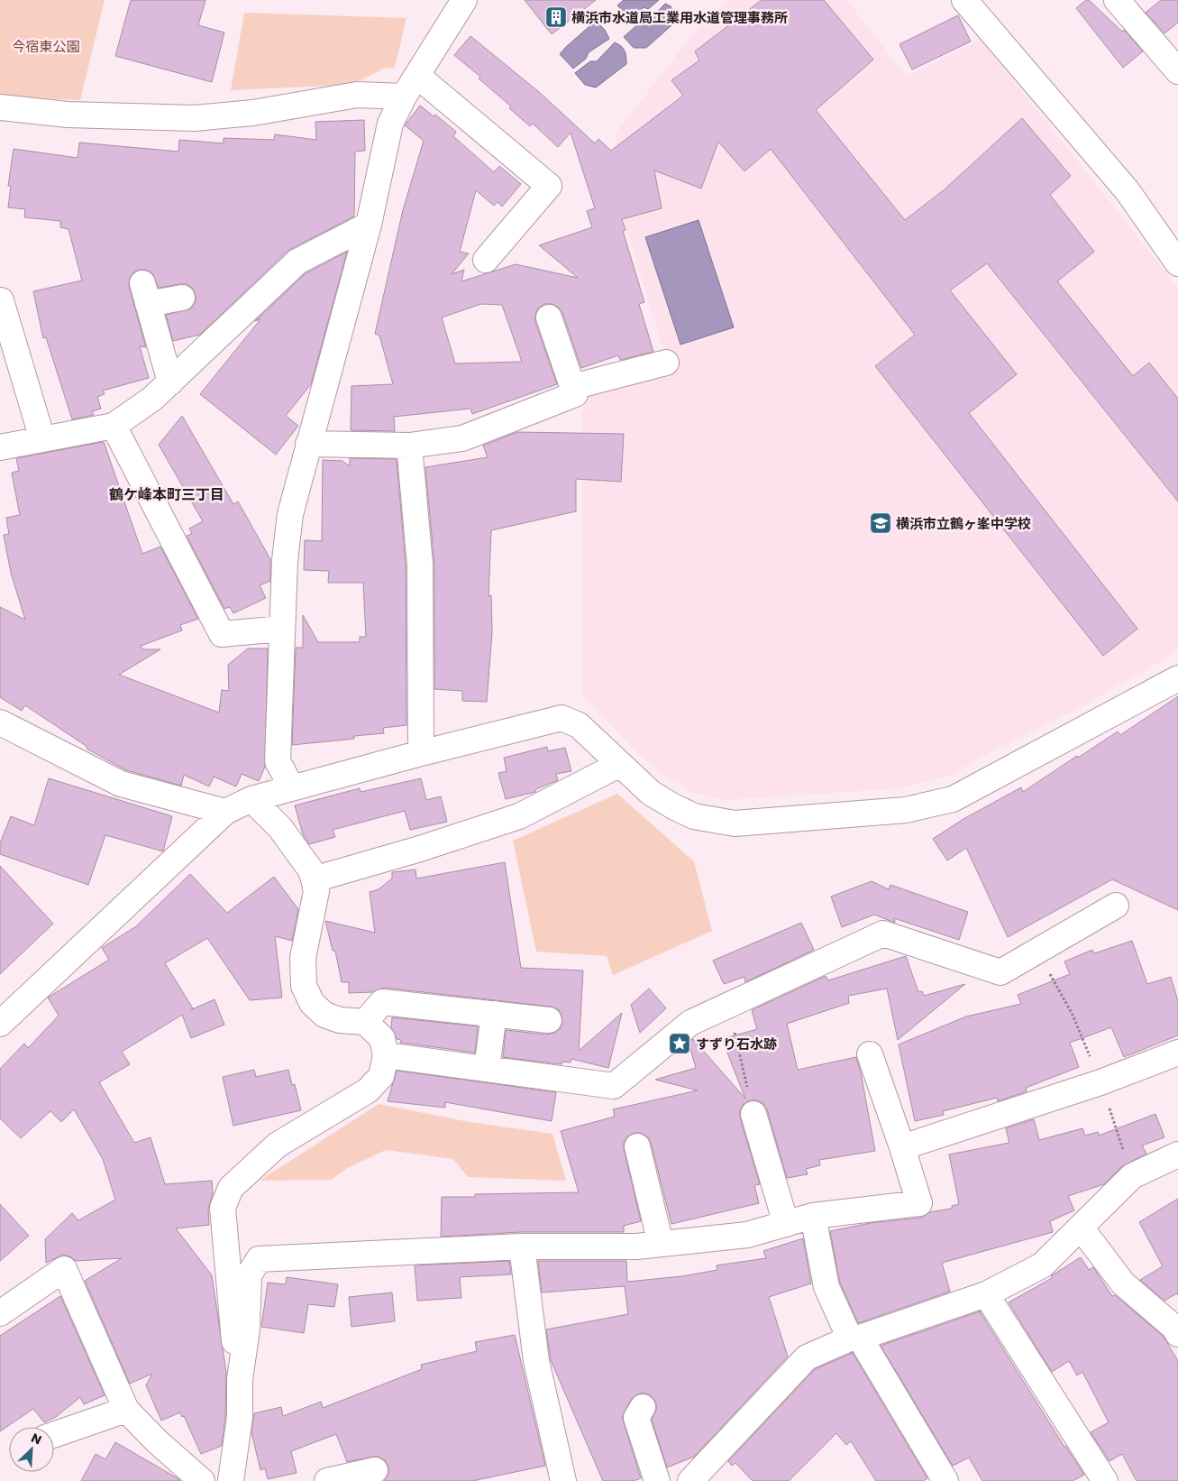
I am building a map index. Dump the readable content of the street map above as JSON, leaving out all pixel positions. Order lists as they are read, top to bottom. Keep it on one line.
{"districts":["鶴ケ峰本町三丁目"],"parks":["今宿東公園"],"places":{"building":["横浜市水道局工業用水道管理事務所"],"school or university":["横浜市立鶴ヶ峯中学校"],"place":["すずり石水跡"]},"north":"top right"}
